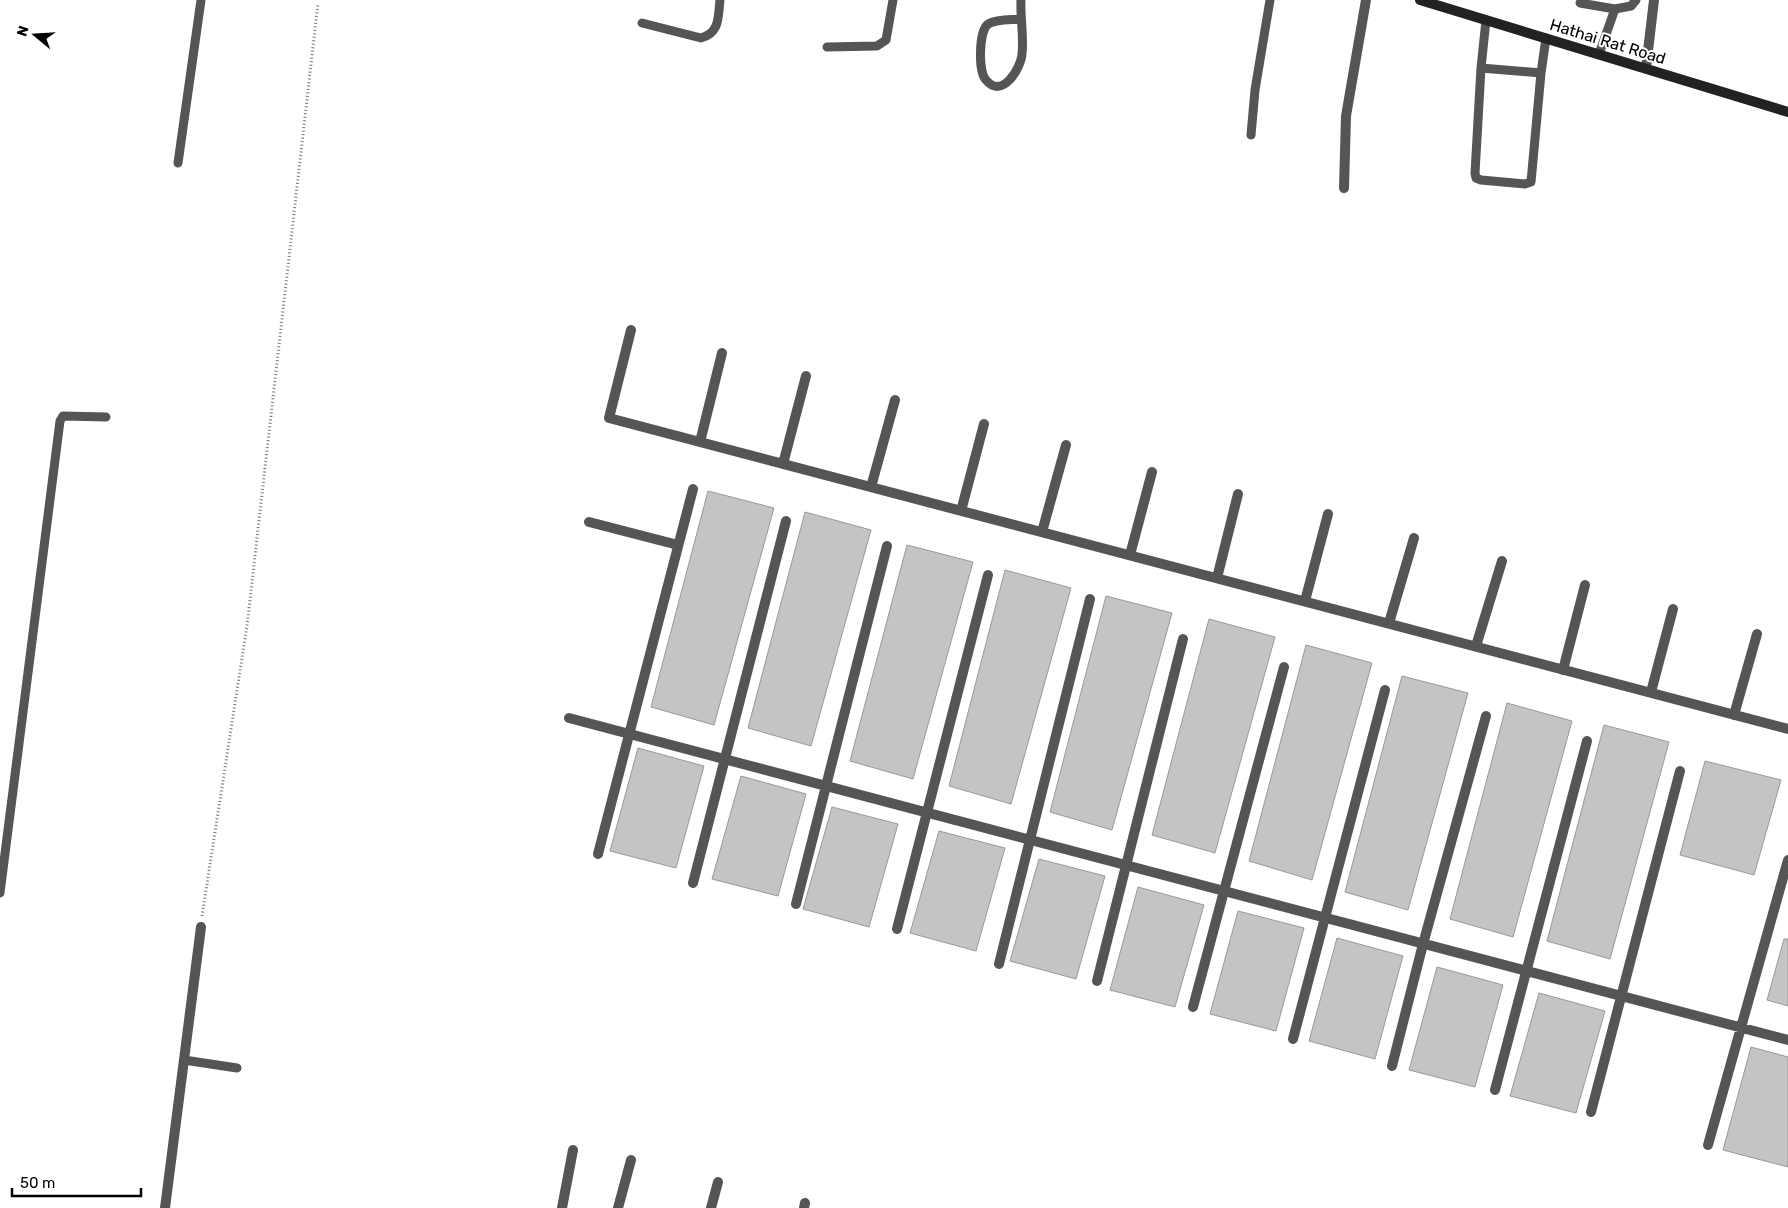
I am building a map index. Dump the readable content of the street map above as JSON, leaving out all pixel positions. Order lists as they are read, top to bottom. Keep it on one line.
{"streets":{"main road":["Hathai Rat Road"]},"scale_bar":"50 m","north":"left"}
